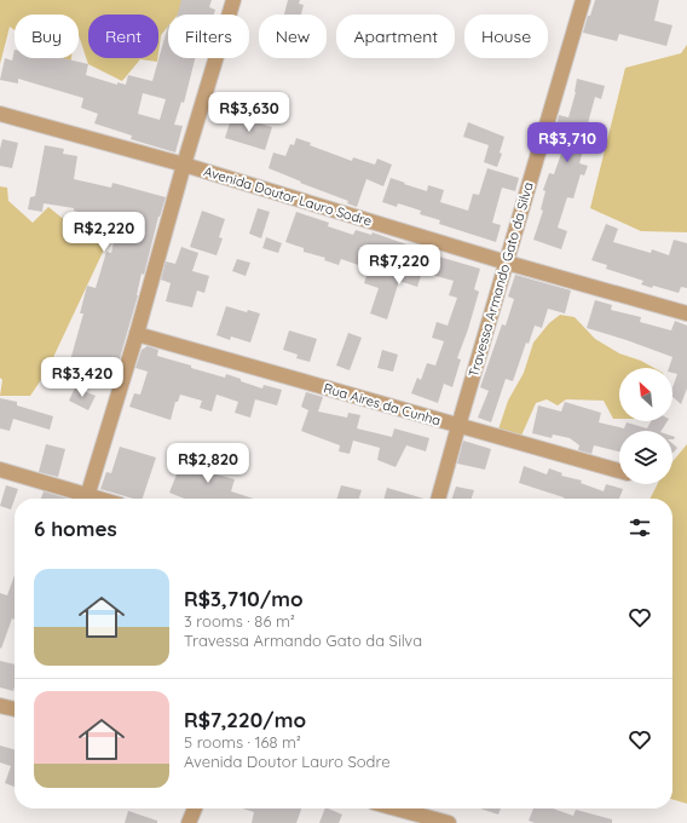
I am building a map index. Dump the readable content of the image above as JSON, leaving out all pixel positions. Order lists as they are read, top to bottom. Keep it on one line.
{"streets":{"street":["Avenida Doutor Lauro Sodre","Travessa Armando Gato da Silva","Rua Aires da Cunha"]},"crossings":[["Avenida Doutor Lauro Sodre","Travessa Armando Gato da Silva"],["Travessa Armando Gato da Silva","Rua Aires da Cunha"]],"north":"top left","page":{"chip":["Buy","Rent","Filters","New","Apartment","House"],"price":["R$3,630","R$3,710","R$2,220","R$7,220","R$3,420","R$2,820"],"heading":"6 homes","list":[{"name":"R$3,710/mo","note":"3 rooms · 86 m² · Travessa Armando Gato da Silva"},{"name":"R$7,220/mo","note":"5 rooms · 168 m² · Avenida Doutor Lauro Sodre"}]}}
